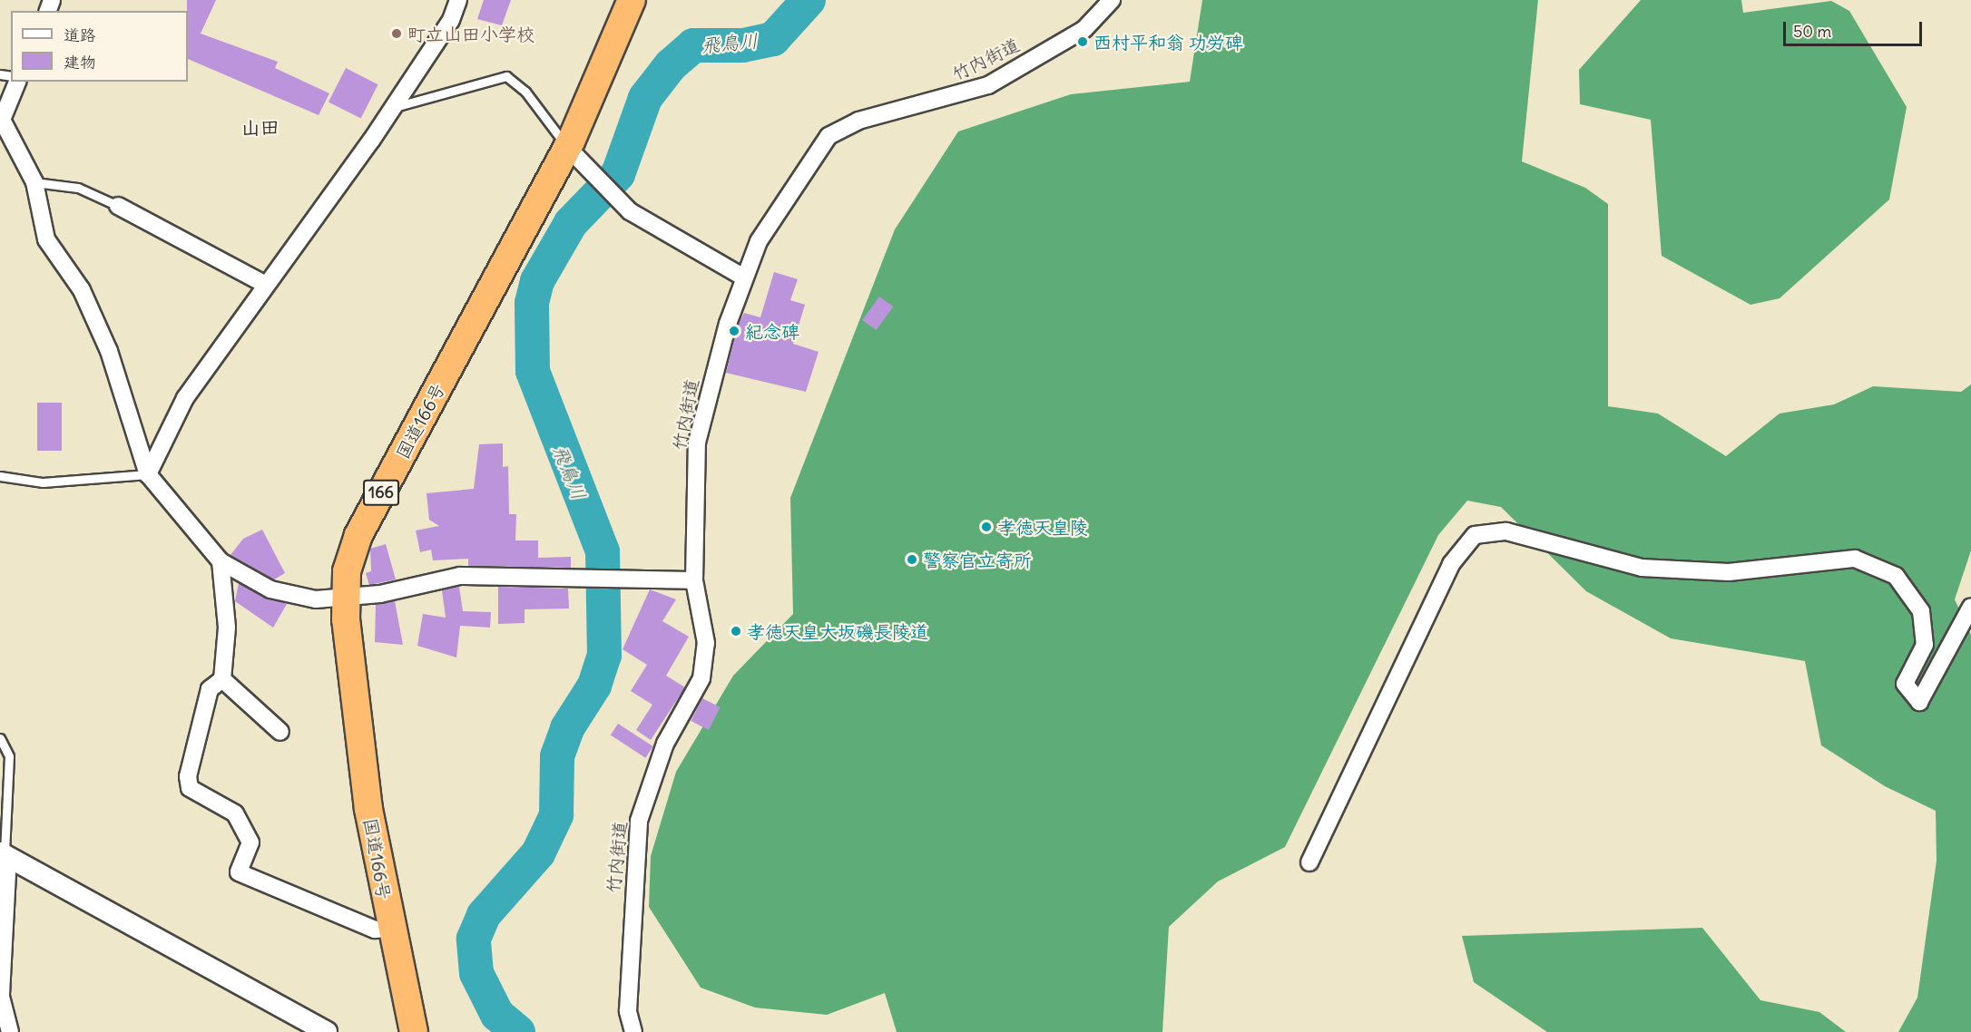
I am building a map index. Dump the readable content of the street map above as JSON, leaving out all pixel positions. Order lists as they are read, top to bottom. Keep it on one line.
{"streets":{"highway":["国道166号","166"],"street":["竹内街道"]},"districts":["山田"],"water":["飛鳥川"],"places":["町立山田小学校","西村平和翁 功労碑","紀念碑","孝徳天皇陵","警察官立寄所","孝徳天皇大坂磯長陵道"],"legend":["道路","建物"],"scale_bar":"50 m"}
